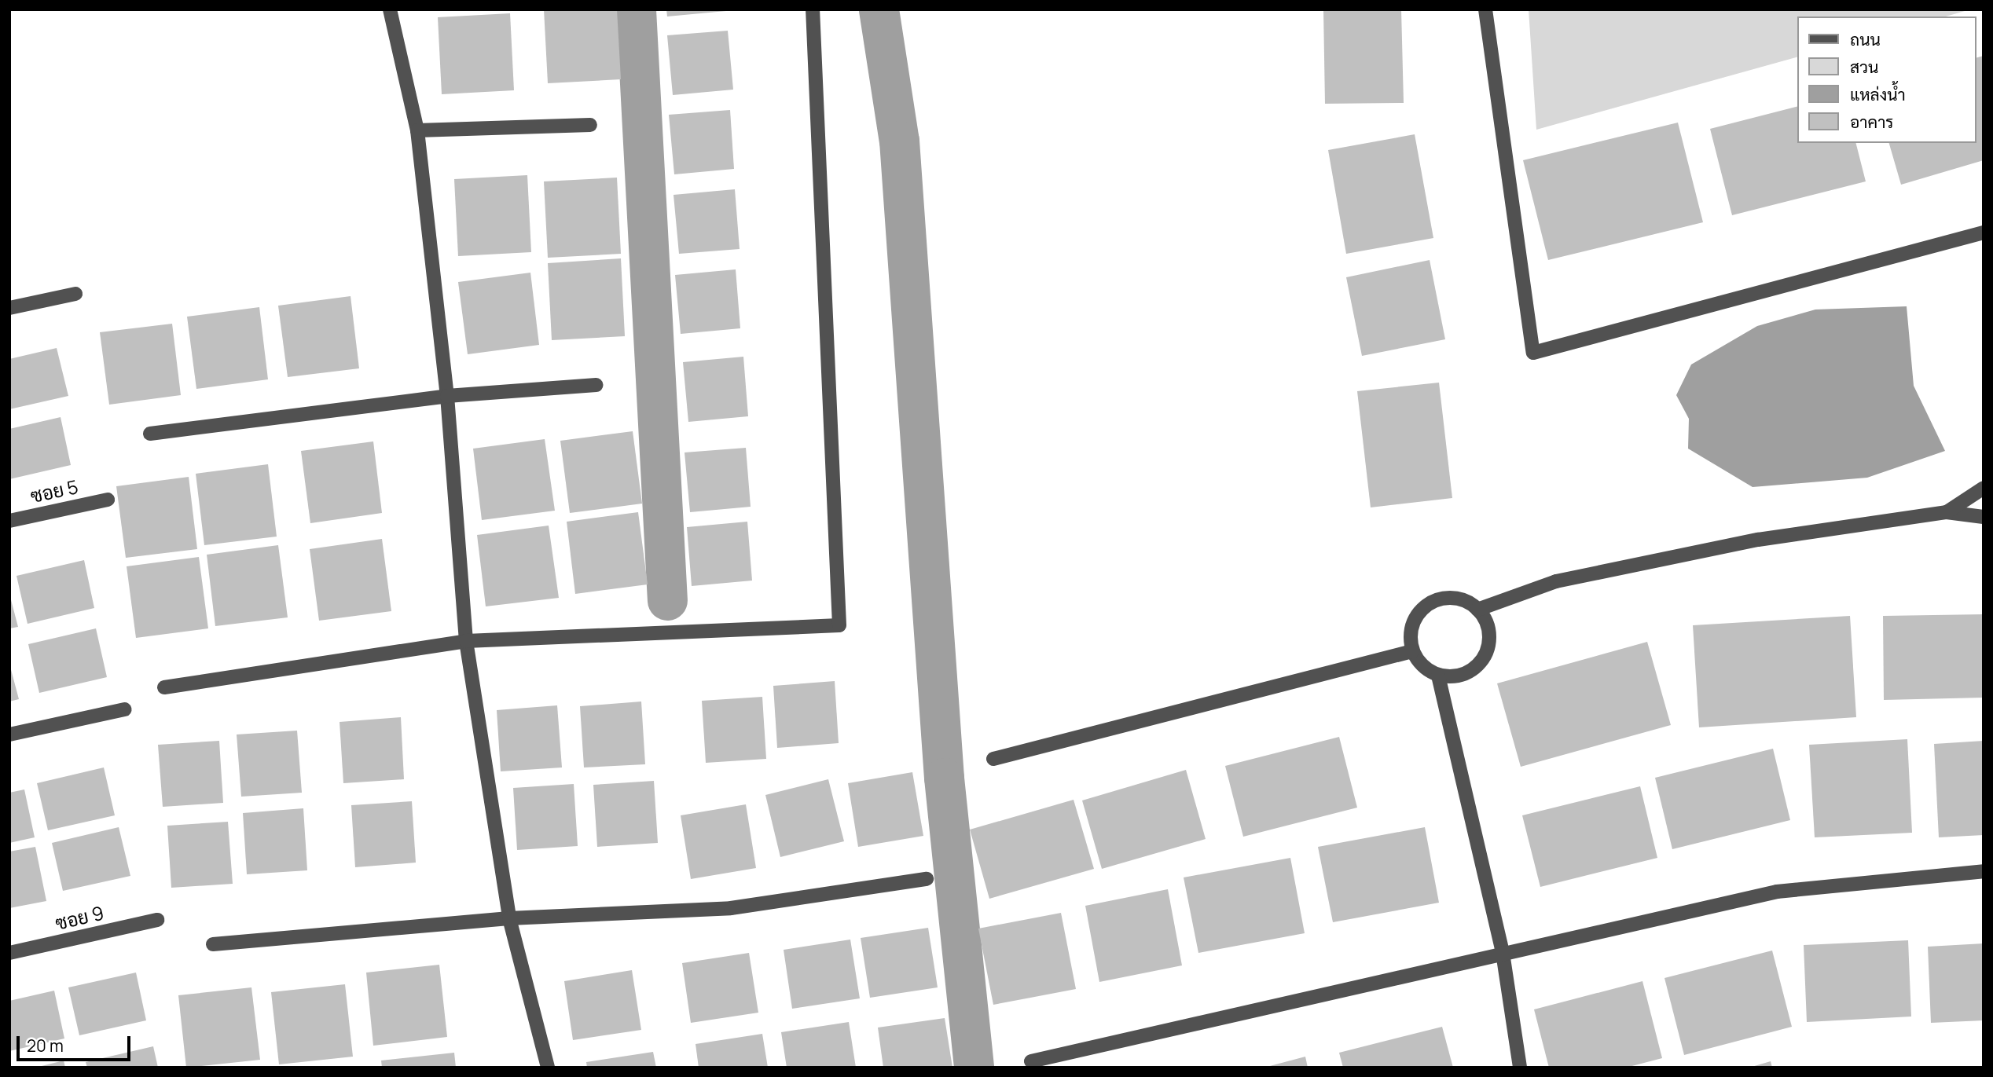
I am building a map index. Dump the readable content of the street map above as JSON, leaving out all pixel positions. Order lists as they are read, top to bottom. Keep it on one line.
{"streets":{"street":["ซอย 5","ซอย 9"]},"legend":["ถนน","สวน","แหล่งน้ำ","อาคาร"],"scale_bar":"20 m"}
